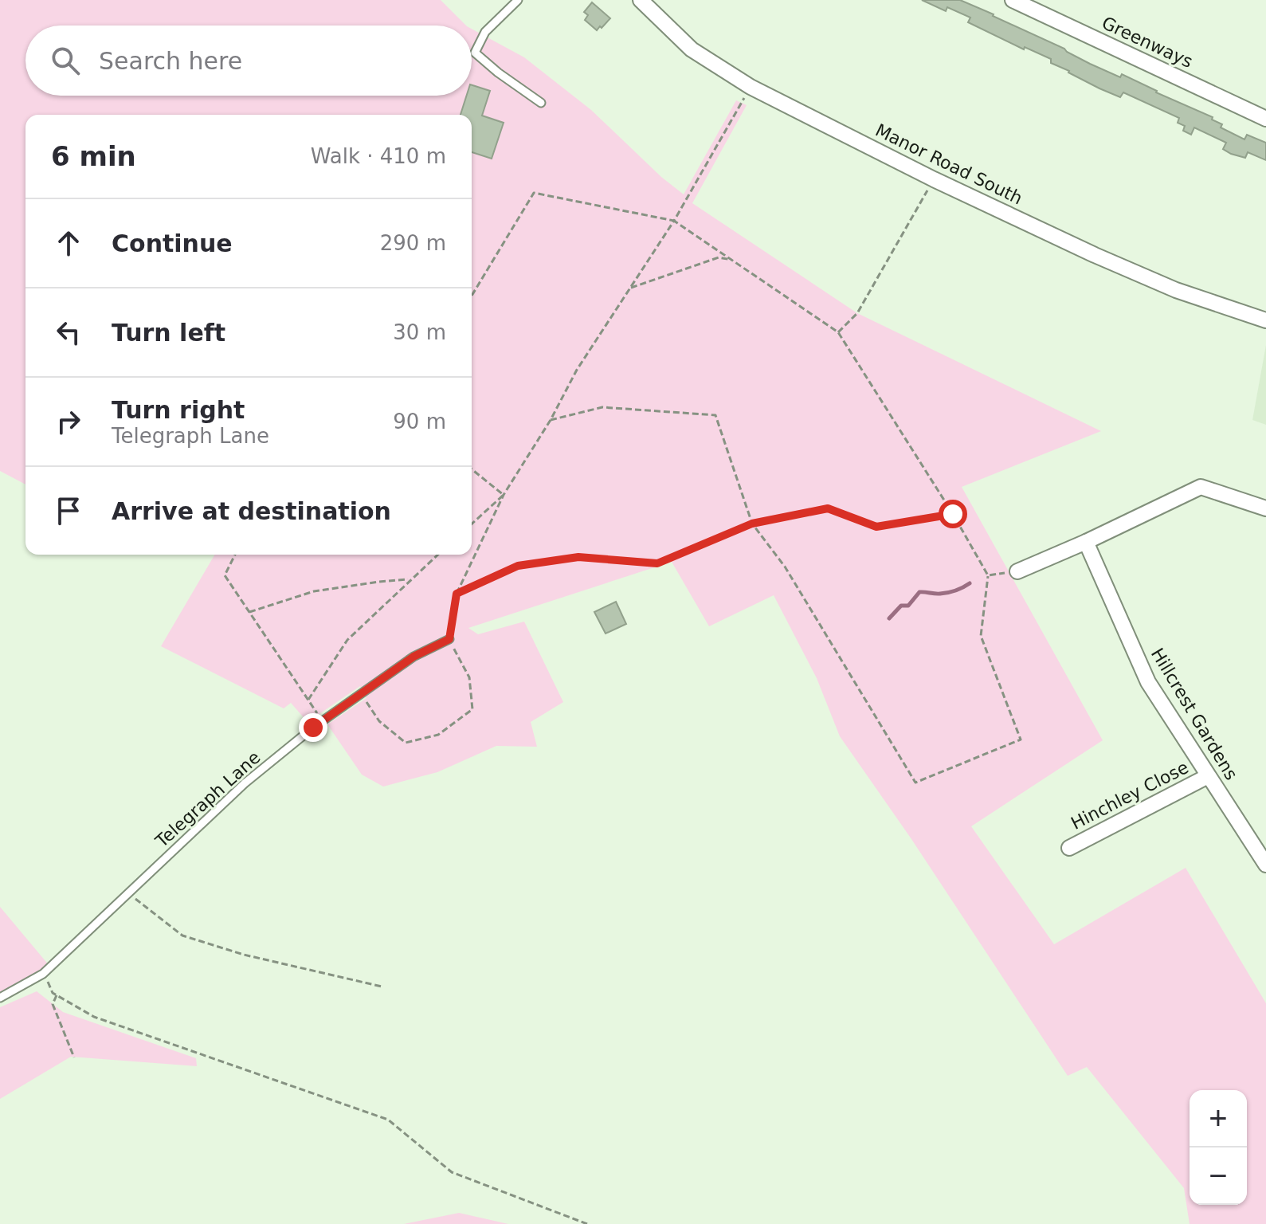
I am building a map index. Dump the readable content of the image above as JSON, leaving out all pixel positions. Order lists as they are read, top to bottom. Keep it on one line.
{"streets":{"street":["Greenways","Manor Road South","Hillcrest Gardens","Hinchley Close"],"lane":["Telegraph Lane"]},"crossings":[["Hillcrest Gardens","Hinchley Close"]],"page":{"search":"Search here","heading":["6 min","Walk · 410 m"],"list":[["Continue","290 m"],["Turn left","30 m"],["Turn right","Telegraph Lane","90 m"],"Arrive at destination"],"map_buttons":["+","−"]}}
